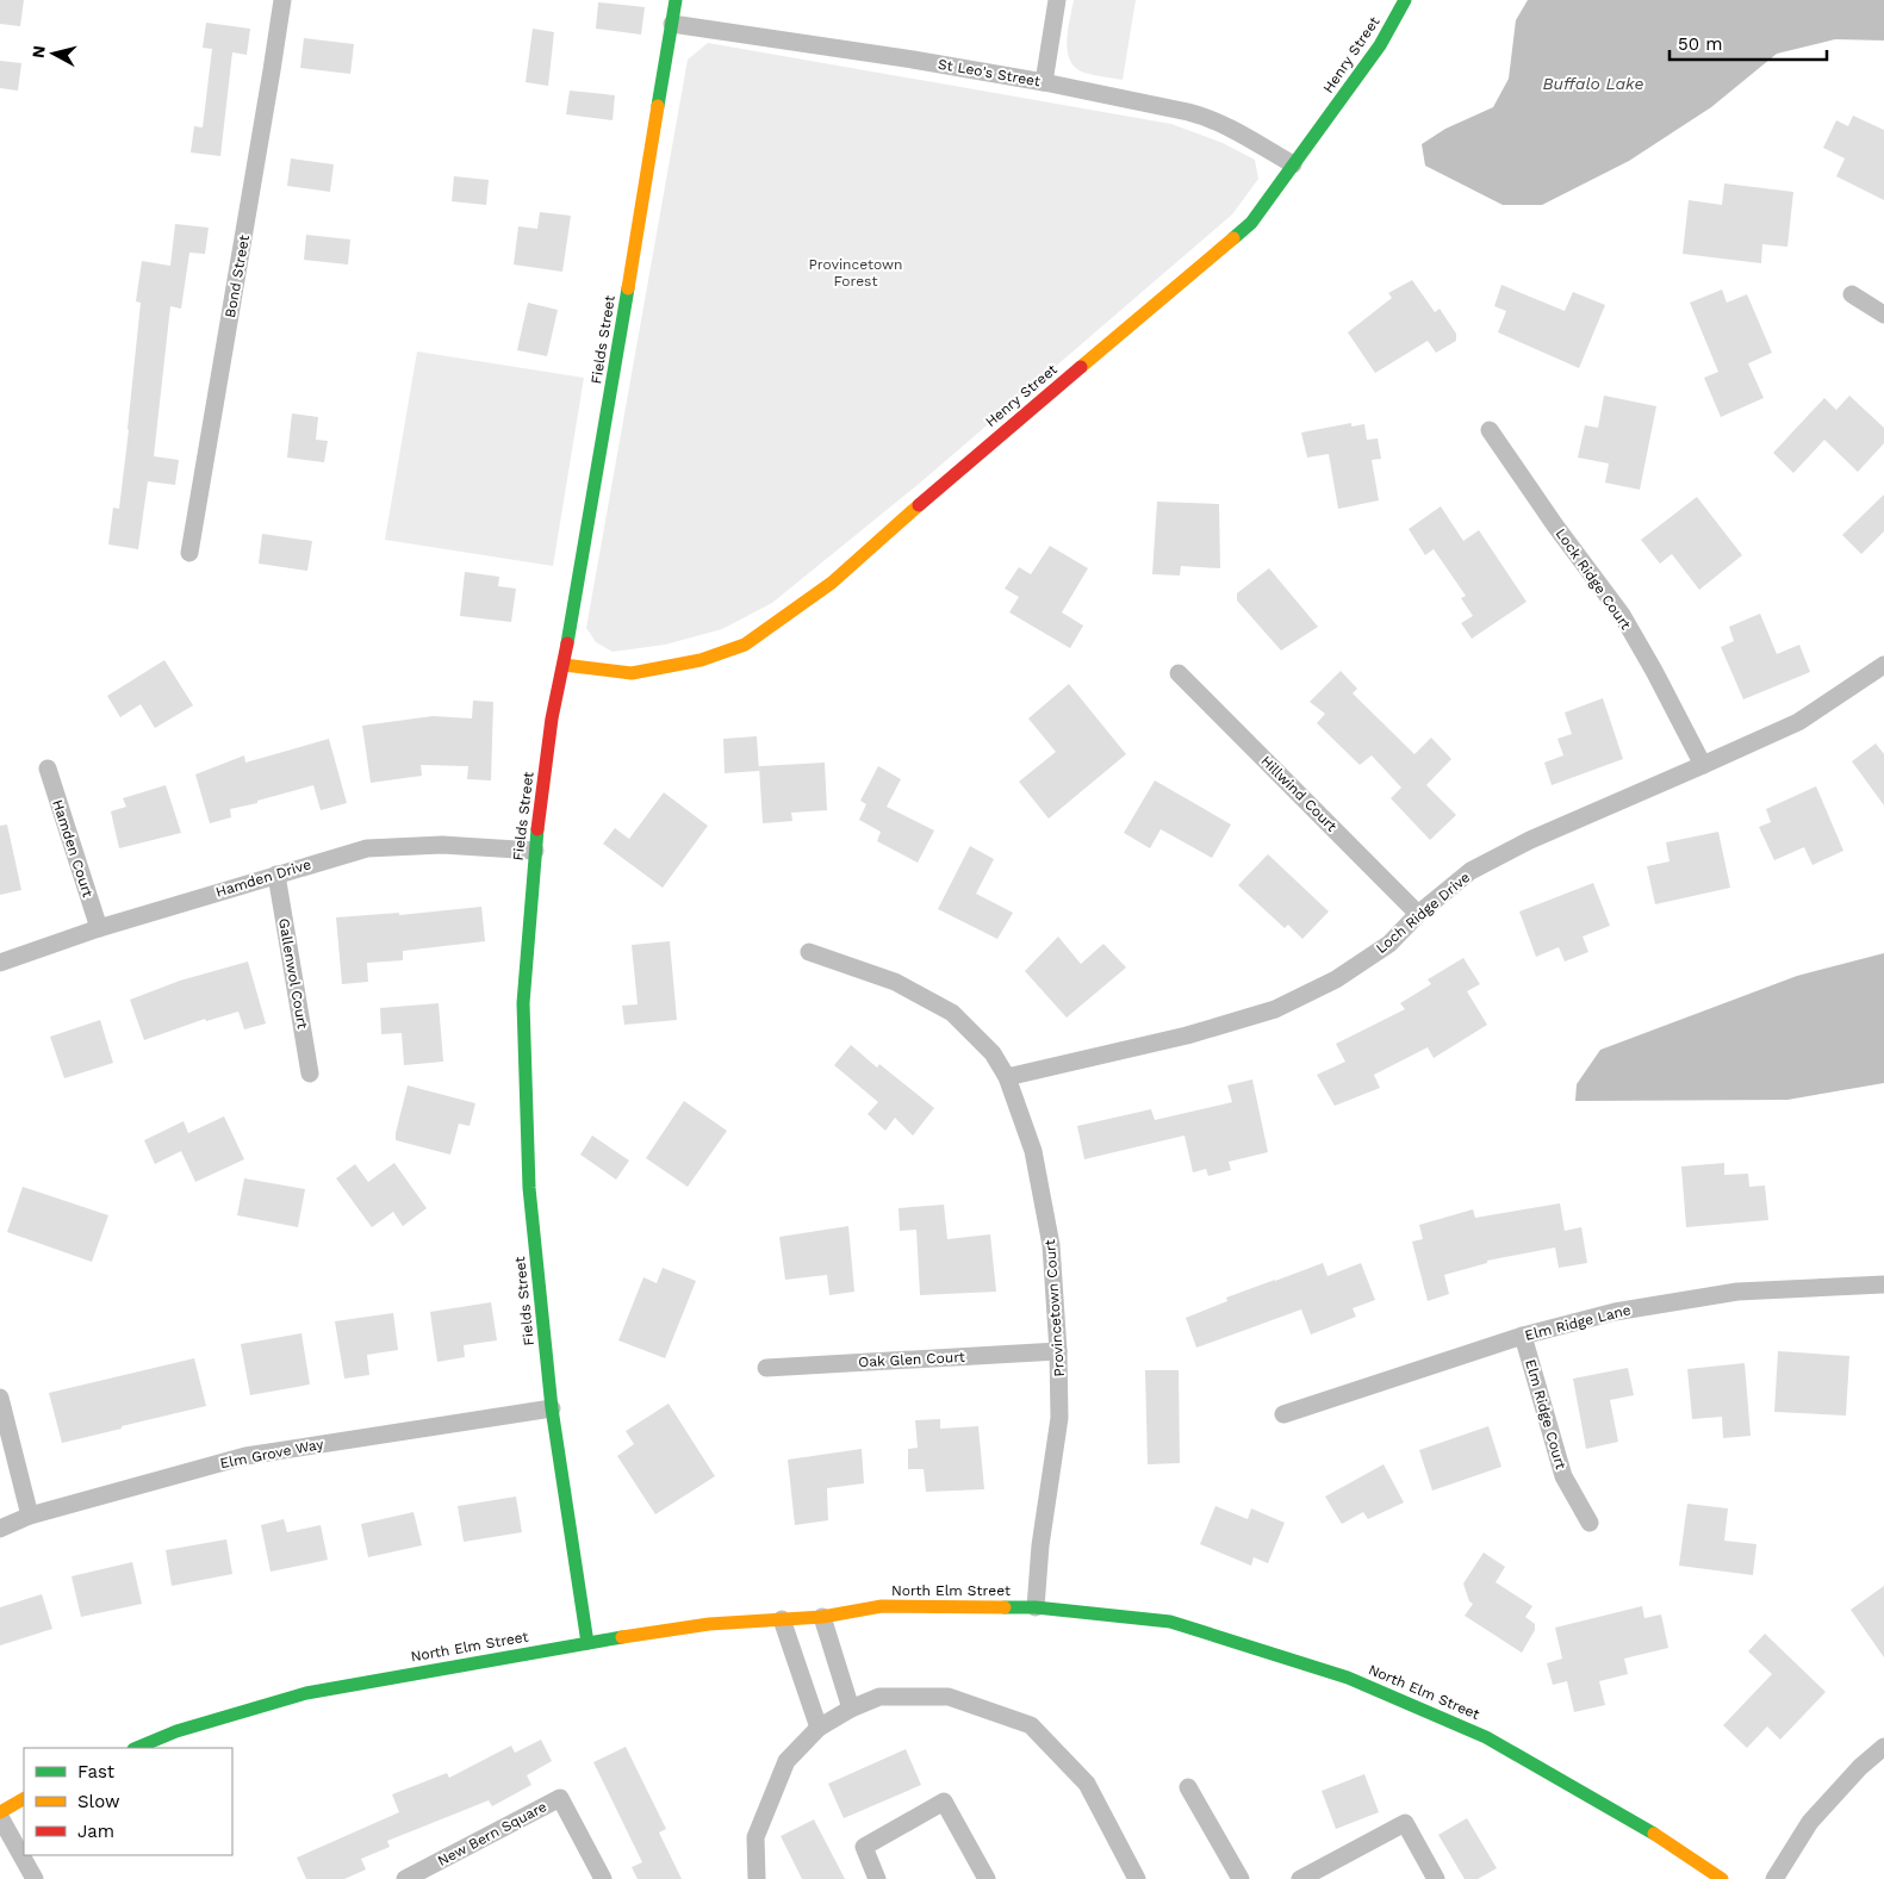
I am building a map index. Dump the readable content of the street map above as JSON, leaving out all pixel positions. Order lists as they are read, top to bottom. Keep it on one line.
{"streets":{"street":["Henry Street","St Leo's Street","Bond Street","Fields Street","Lock Ridge Court","Hillwind Court","Hamden Court","Hamden Drive","Loch Ridge Drive","Gallenwol Court","Provincetown Court","Elm Ridge Lane","Oak Glen Court","Elm Ridge Court","Elm Grove Way","North Elm Street","New Bern Square"]},"crossings":[["Henry Street","St Leo's Street"],["Henry Street","Fields Street"],["St Leo's Street","Fields Street"],["Fields Street","Hamden Drive"],["Fields Street","Elm Grove Way"],["Fields Street","North Elm Street"],["Lock Ridge Court","Loch Ridge Drive"],["Hillwind Court","Loch Ridge Drive"],["Hamden Court","Hamden Drive"],["Hamden Drive","Gallenwol Court"],["Loch Ridge Drive","Provincetown Court"],["Provincetown Court","Oak Glen Court"],["Provincetown Court","North Elm Street"],["Elm Ridge Lane","Elm Ridge Court"]],"water":["Buffalo Lake"],"parks":["Provincetown Forest"],"legend":["Fast","Slow","Jam"],"scale_bar":"50 m","north":"left"}
